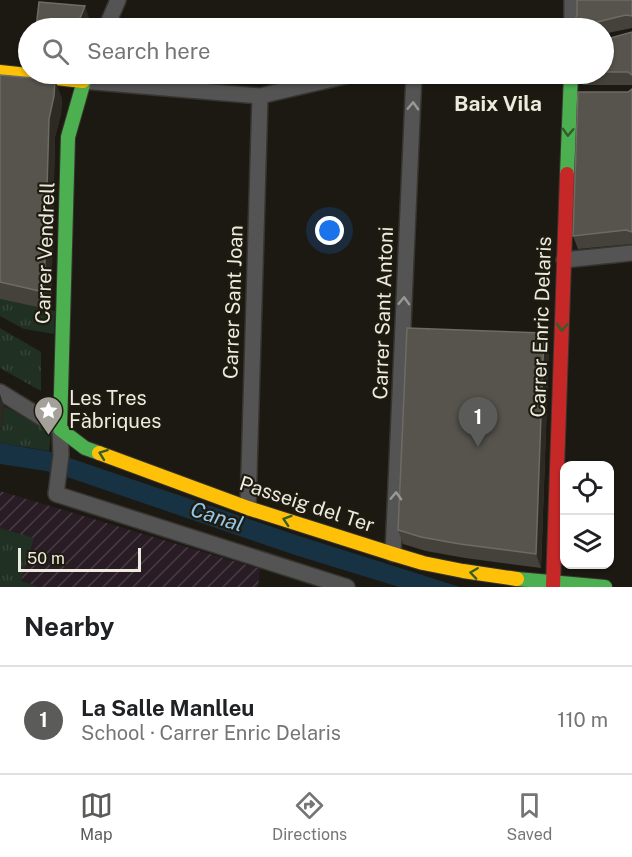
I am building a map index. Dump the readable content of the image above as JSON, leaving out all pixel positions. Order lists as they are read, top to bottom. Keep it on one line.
{"streets":{"street":["Carrer Vendrell","Carrer Sant Joan","Carrer Sant Antoni","Carrer Enric Delaris","Passeig del Ter"]},"crossings":[["Carrer Vendrell","Passeig del Ter"],["Carrer Sant Joan","Passeig del Ter"],["Carrer Sant Antoni","Passeig del Ter"],["Carrer Enric Delaris","Passeig del Ter"]],"one_way":["Carrer Sant Antoni","Carrer Enric Delaris","Passeig del Ter"],"districts":["Baix Vila"],"water":["Canal"],"places":{"place":["Les Tres Fàbriques"]},"scale_bar":"50 m","page":{"search":"Search here","pins":"1","scale":"50 m","heading":"Nearby","list":[{"mark":"1","name":"La Salle Manlleu","note":"School · Carrer Enric Delaris","value":"110 m"}],"nav":["Map","Directions","Saved"]}}
